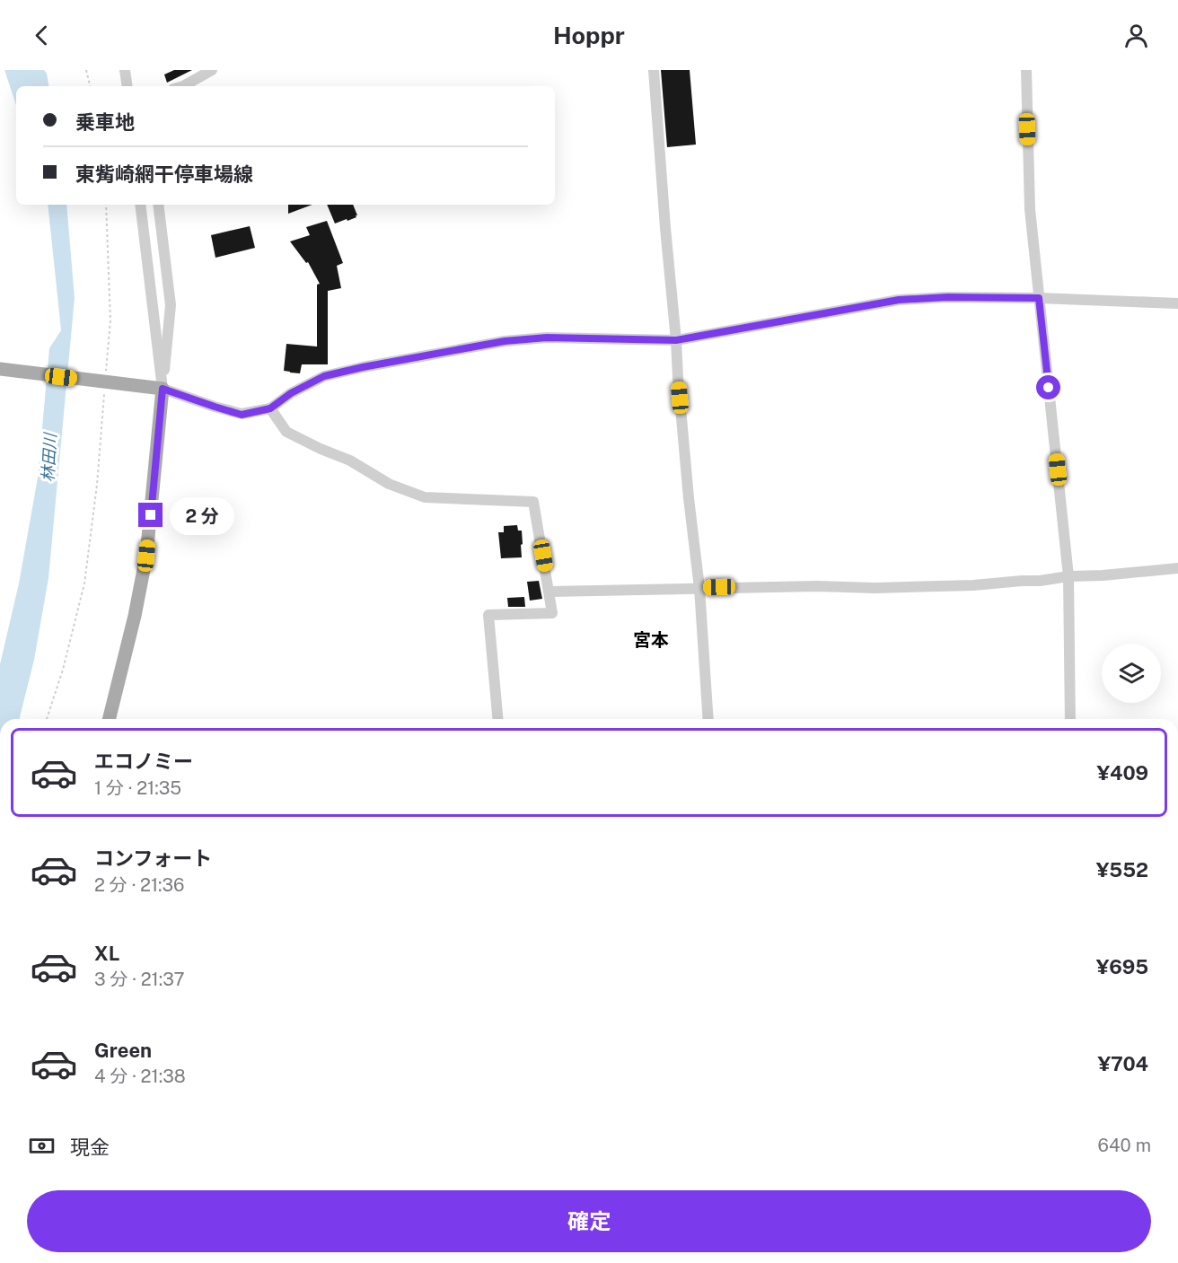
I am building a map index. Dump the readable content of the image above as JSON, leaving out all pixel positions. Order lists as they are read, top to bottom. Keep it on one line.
{"districts":["宮本"],"water":["林田川"],"page":{"header":"Hoppr","banner":["乗車地","東觜崎網干停車場線"],"bubble":"2 分","list":[{"name":"エコノミー","note":"1 分 · 21:35","value":"¥409"},{"name":"コンフォート","note":"2 分 · 21:36","value":"¥552"},{"name":"XL","note":"3 分 · 21:37","value":"¥695"},{"name":"Green","note":"4 分 · 21:38","value":"¥704"}],"pay":["現金","640 m"],"buttons":"確定"}}
